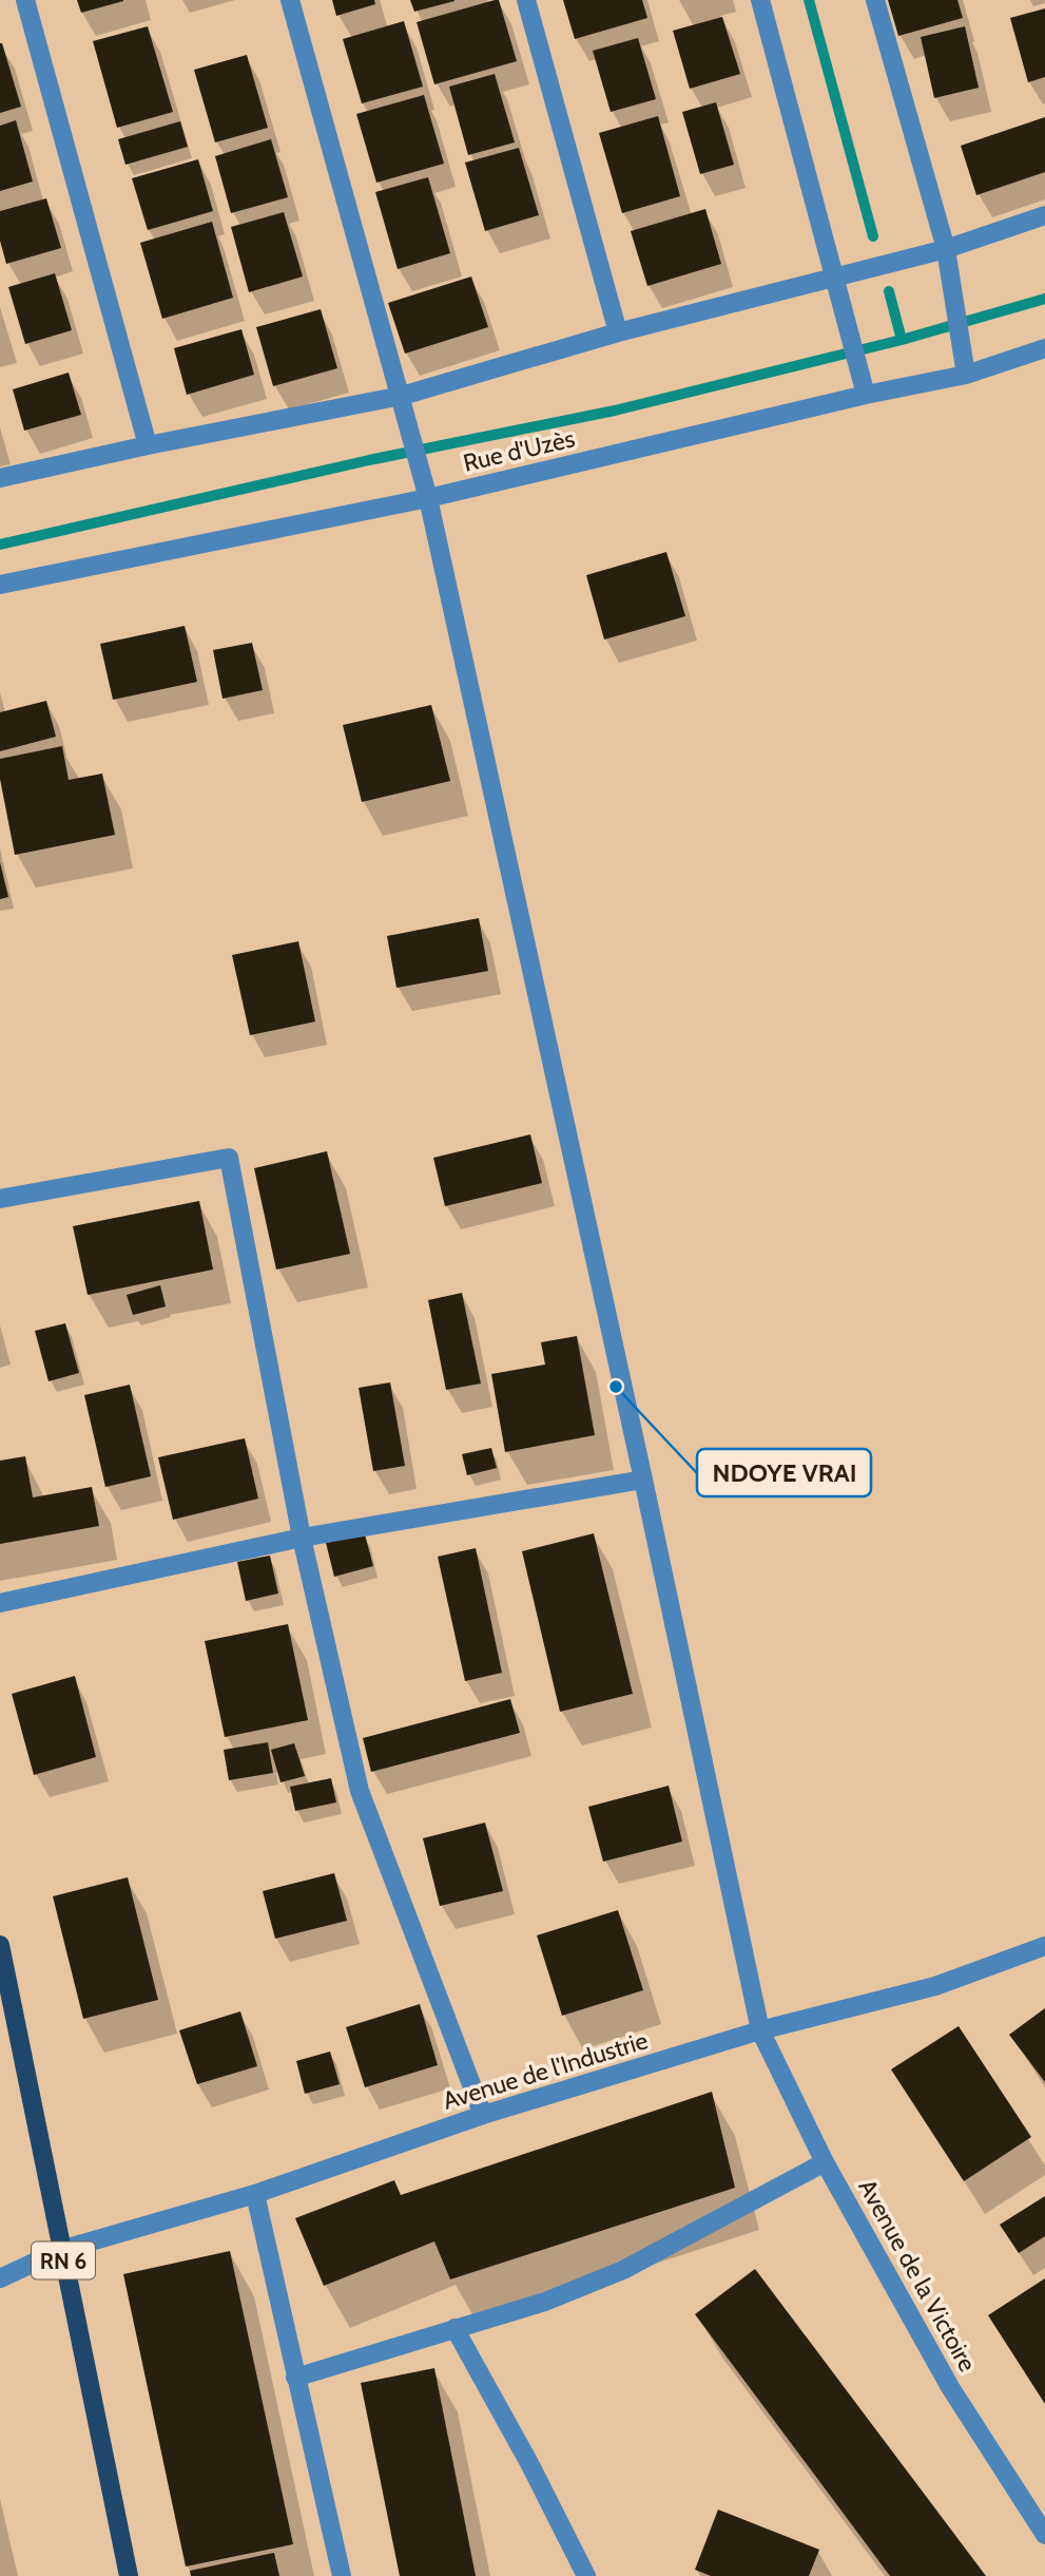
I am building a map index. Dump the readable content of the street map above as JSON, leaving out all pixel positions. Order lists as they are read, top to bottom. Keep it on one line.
{"streets":{"main road":["RN 6"],"street":["Rue d'Uzès","Avenue de l'Industrie","Avenue de la Victoire"]},"crossings":[["Rue d'Uzès","Avenue de la Victoire"],["Avenue de l'Industrie","RN 6"],["Avenue de l'Industrie","Avenue de la Victoire"]],"places":["NDOYE VRAI"]}
